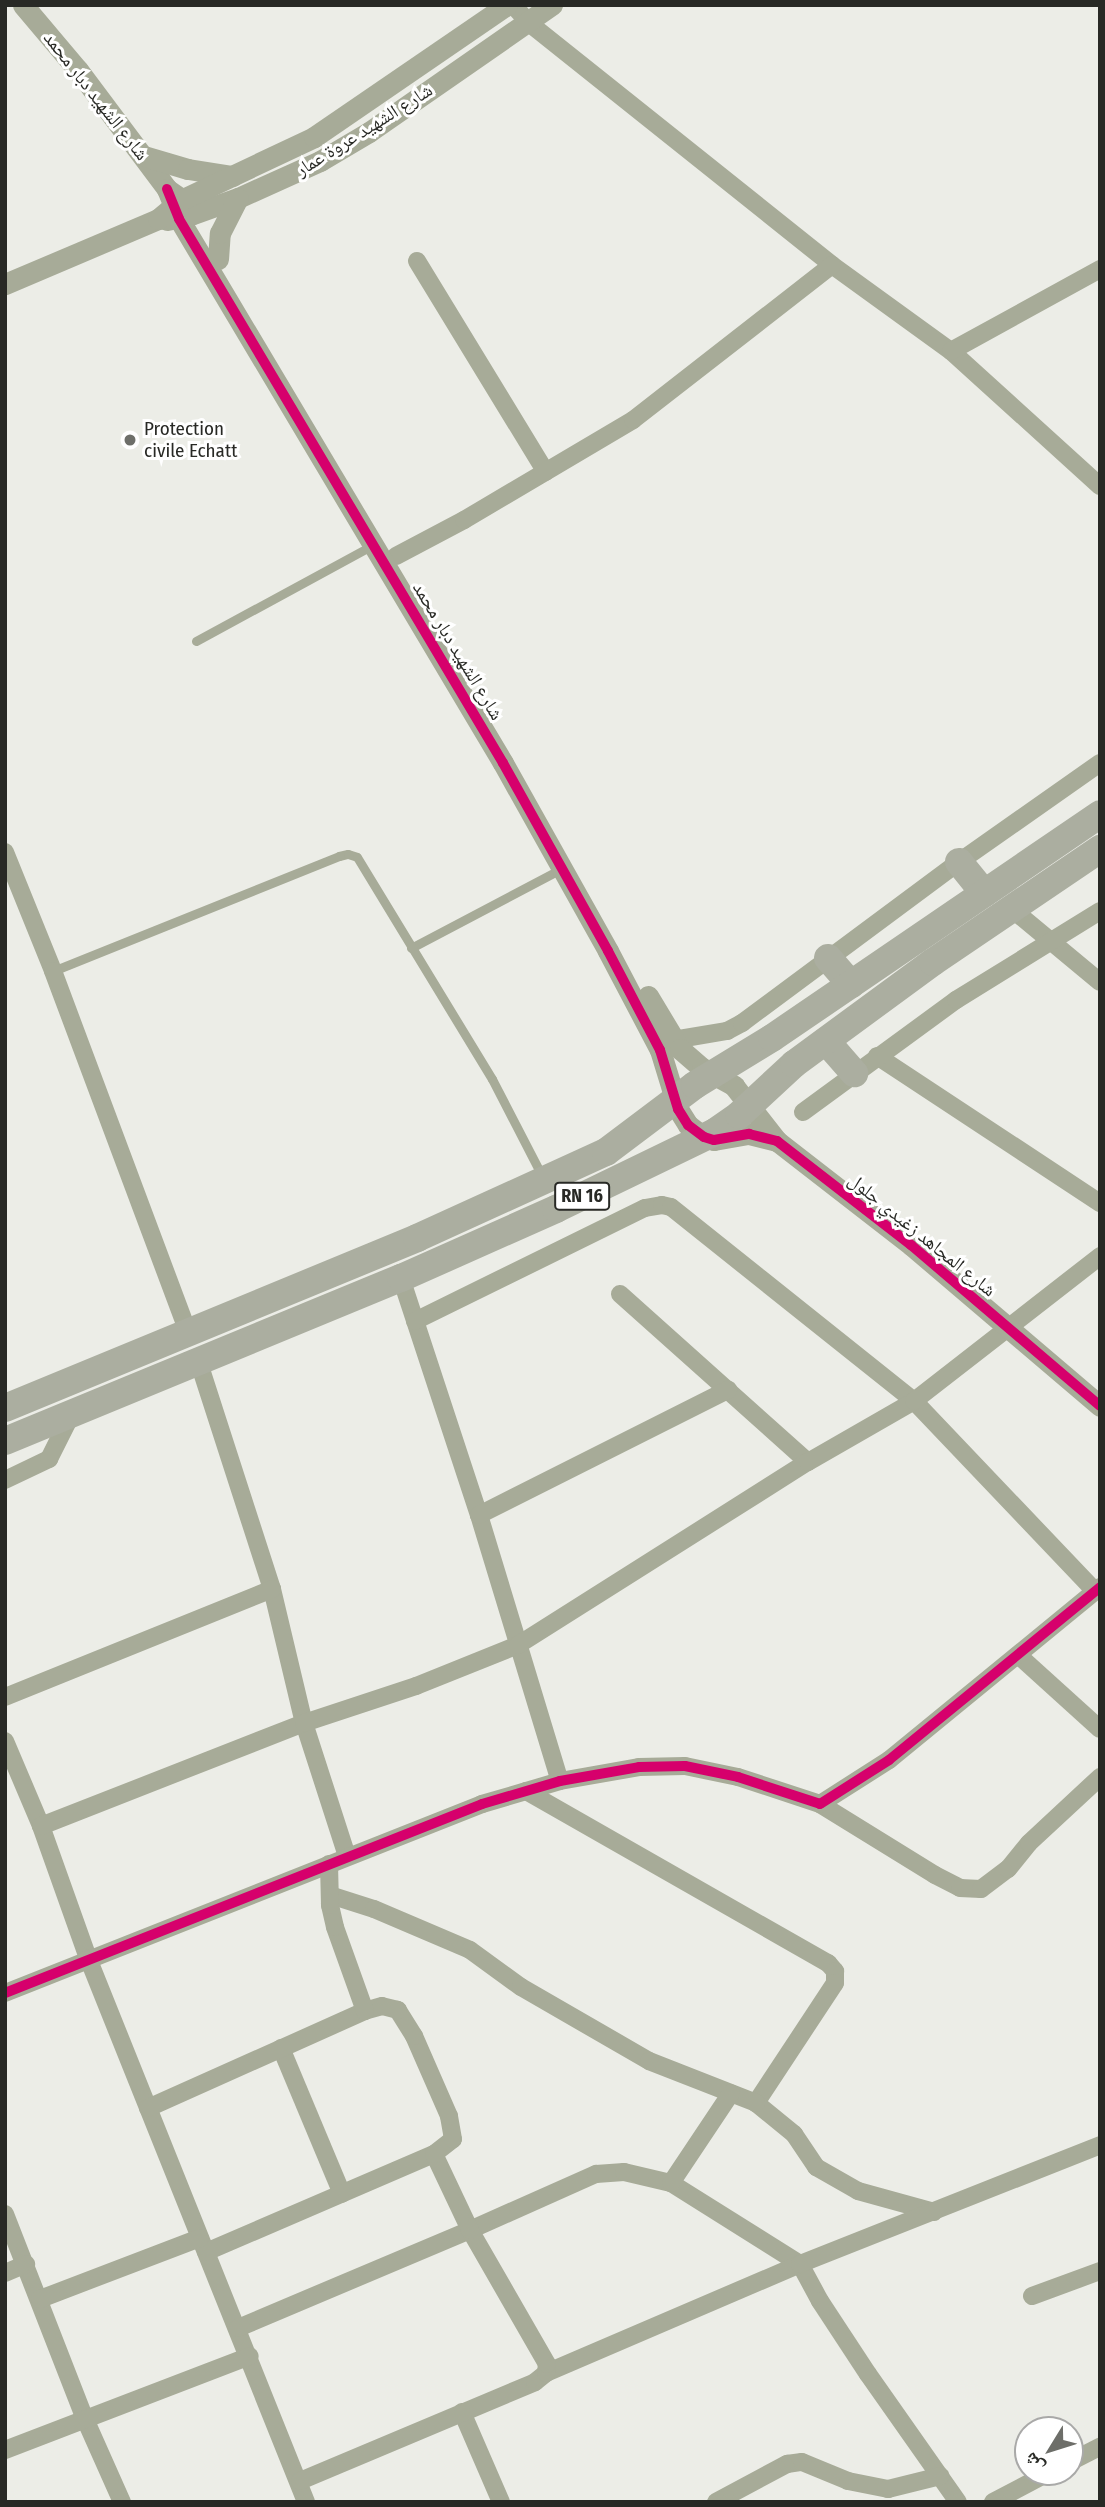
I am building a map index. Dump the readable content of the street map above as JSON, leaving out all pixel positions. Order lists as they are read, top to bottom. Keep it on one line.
{"streets":{"main road":["RN 16"],"street":["شارع الشهيد دبار محمد","شارع الشهيد عروة عمار","شارع المجاهد زغيدي جلول"]},"crossings":[["شارع الشهيد دبار محمد","شارع الشهيد عروة عمار"],["شارع الشهيد دبار محمد","RN 16"],["شارع الشهيد دبار محمد","شارع المجاهد زغيدي جلول"],["RN 16","شارع المجاهد زغيدي جلول"]],"places":["Protection civile Echatt"],"north":"bottom left"}
